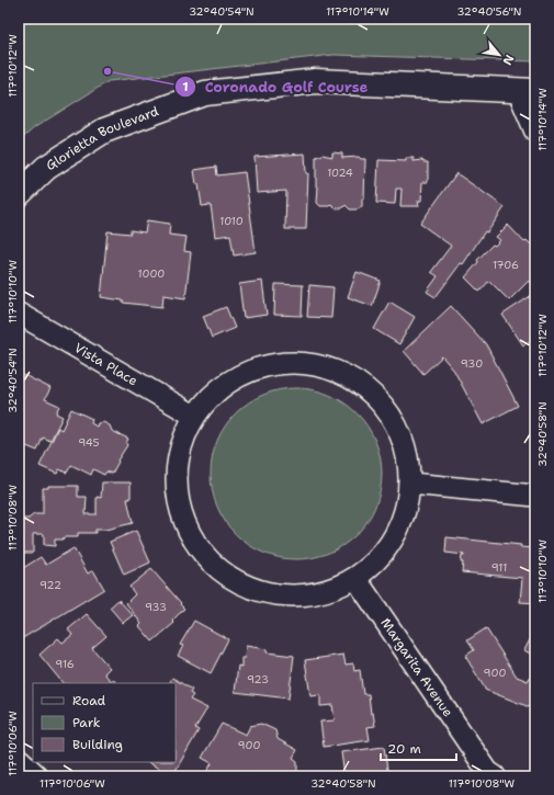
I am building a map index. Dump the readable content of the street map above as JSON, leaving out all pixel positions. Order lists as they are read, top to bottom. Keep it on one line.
{"streets":{"street":["Glorietta Boulevard","Vista Place","Margarita Avenue"]},"places":["Coronado Golf Course"],"house_numbers":["1024","1010","1706","1000","930","945","911","922","933","916","900","923","900"],"legend":["Road","Park","Building"],"scale_bar":"20 m","north":"bottom right","coordinates":["32°40'54\"N","117°10'14\"W","32°40'56\"N","117°10'12\"W","117°10'10\"W","32°40'58\"N","117°10'08\"W","117°10'06\"W"]}
